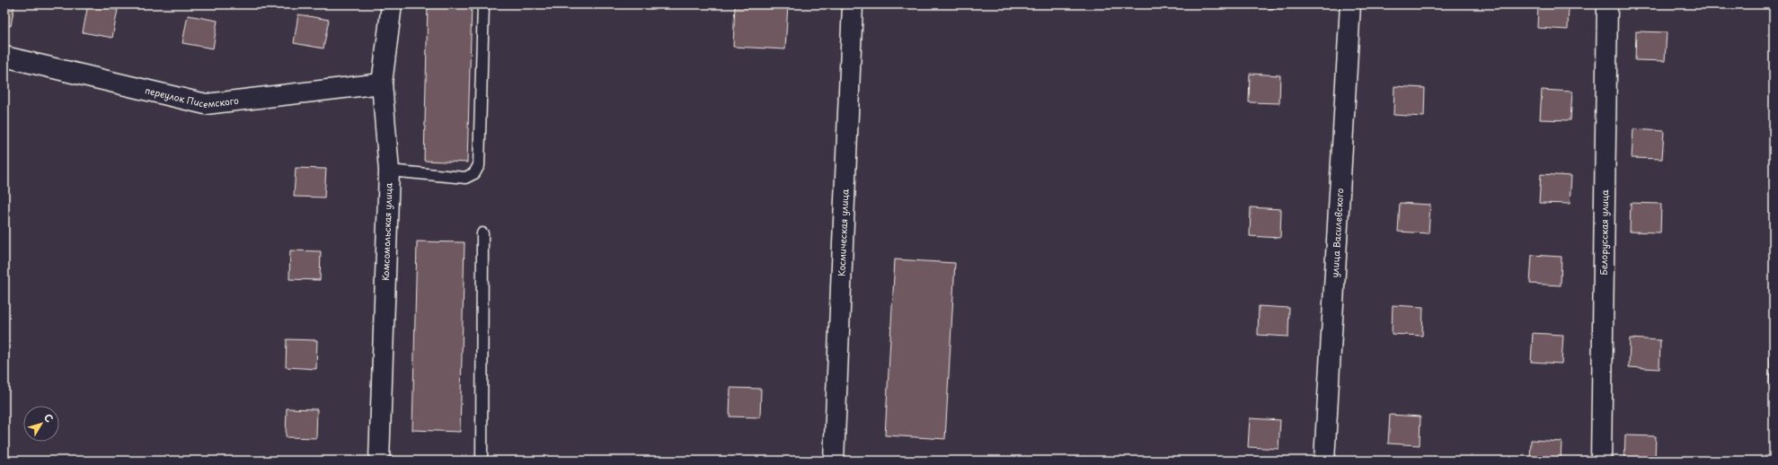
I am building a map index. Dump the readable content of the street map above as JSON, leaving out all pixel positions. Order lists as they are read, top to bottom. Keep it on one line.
{"streets":{"street":["переулок Писемского","Комсомольская улица","Космическая улица","улица Василевского","Белорусская улица"]},"crossings":[["переулок Писемского","Комсомольская улица"]],"north":"top right"}
